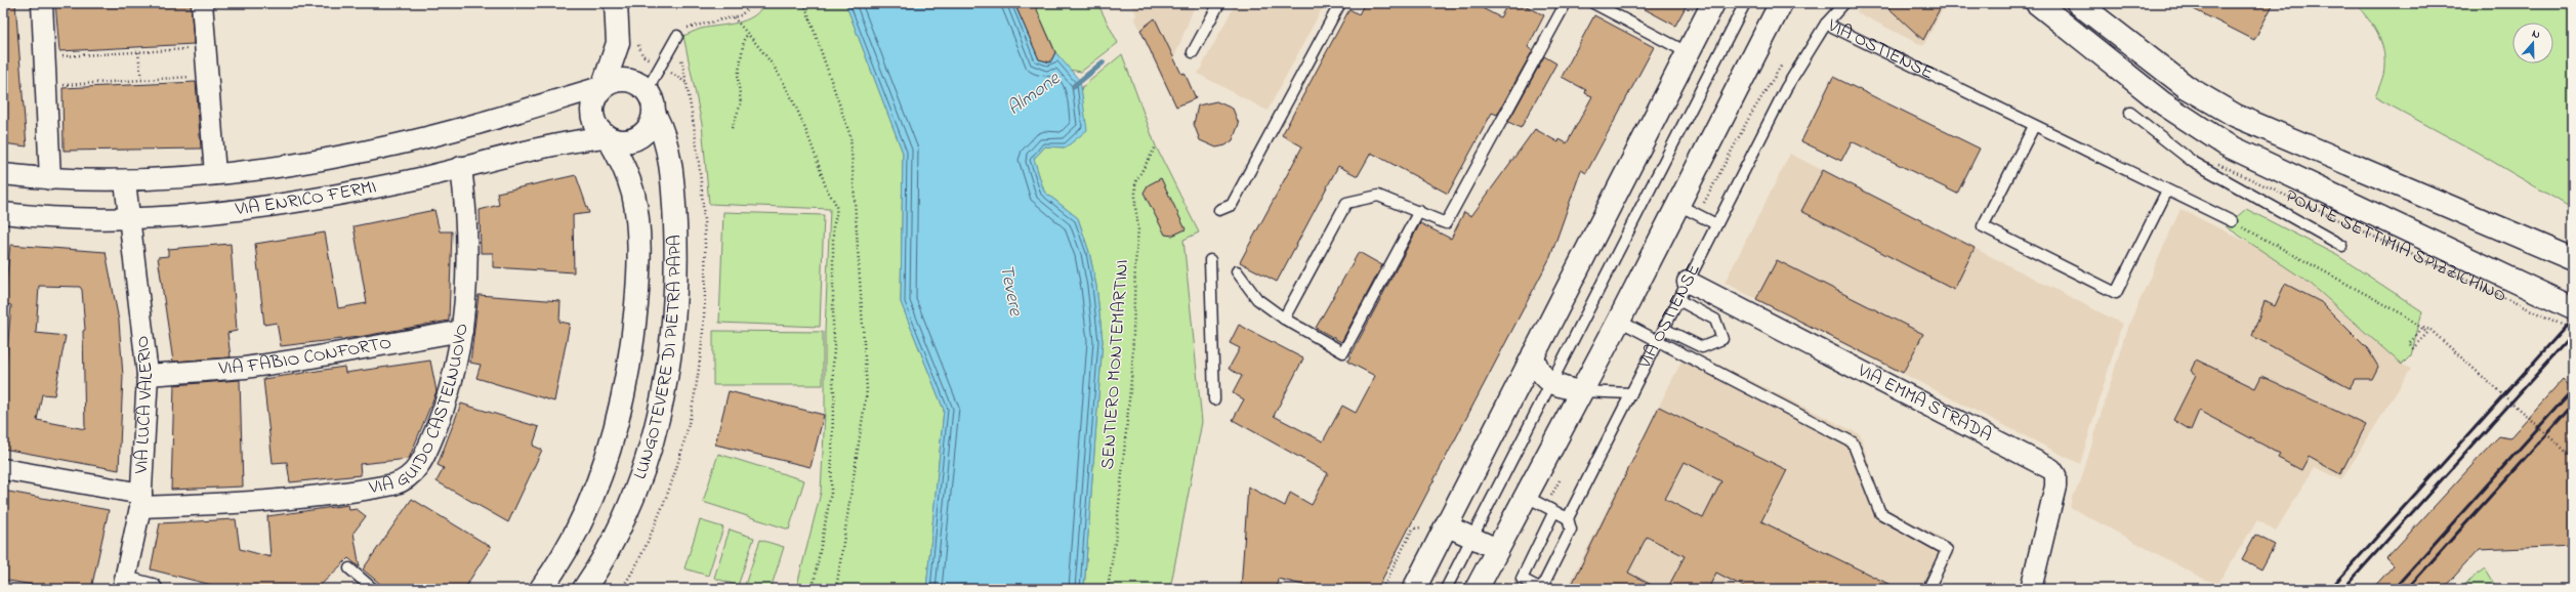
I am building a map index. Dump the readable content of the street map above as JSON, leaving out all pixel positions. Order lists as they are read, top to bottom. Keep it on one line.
{"streets":{"main road":["PONTE SETTIMIA SPIZZICHINO","LUNGOTEVERE DI PIETRA PAPA"],"street":["VIA ENRICO FERMI","VIA FABIO CONFORTO","VIA GUIDO CASTELNUOVO","VIA EMMA STRADA","VIA LUCA VALERIO"],"lane":["VIA OSTIENSE"],"path":["SENTIERO MONTEMARTINI"]},"crossings":[["VIA OSTIENSE","VIA EMMA STRADA"],["VIA ENRICO FERMI","LUNGOTEVERE DI PIETRA PAPA"],["VIA ENRICO FERMI","VIA GUIDO CASTELNUOVO"],["VIA ENRICO FERMI","VIA LUCA VALERIO"],["VIA FABIO CONFORTO","VIA GUIDO CASTELNUOVO"],["VIA FABIO CONFORTO","VIA LUCA VALERIO"],["VIA GUIDO CASTELNUOVO","VIA LUCA VALERIO"]],"water":["Almone","Tevere"],"north":"top"}
